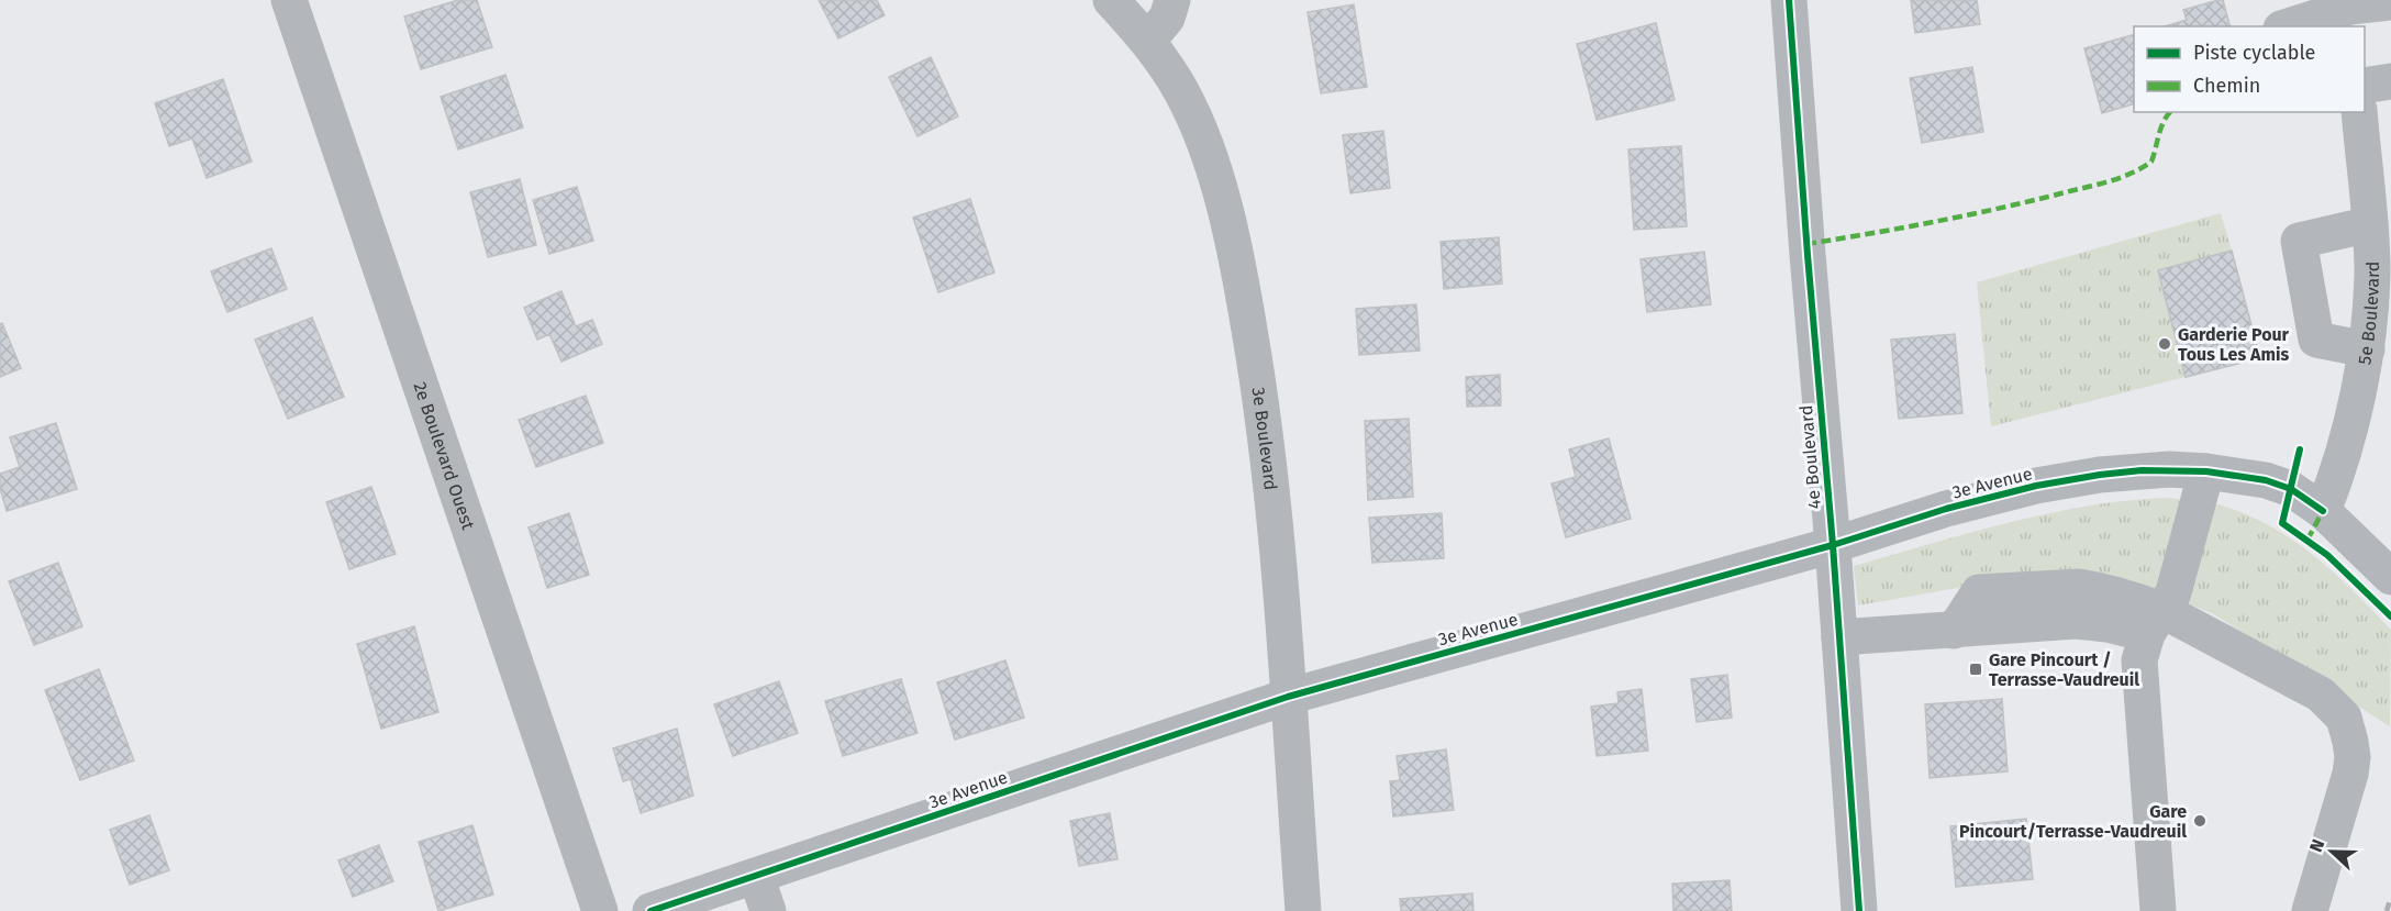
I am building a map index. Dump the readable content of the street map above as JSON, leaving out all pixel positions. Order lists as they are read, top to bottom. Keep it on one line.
{"streets":{"street":["5e Boulevard","3e Boulevard","2e Boulevard Ouest","4e Boulevard","3e Avenue"]},"crossings":[["5e Boulevard","3e Avenue"],["3e Boulevard","3e Avenue"],["4e Boulevard","3e Avenue"]],"places":{"other":["Garderie Pour Tous Les Amis","Gare Pincourt/Terrasse-Vaudreuil"],"transit":["Gare Pincourt / Terrasse-Vaudreuil"]},"legend":["Piste cyclable","Chemin"],"north":"left"}
